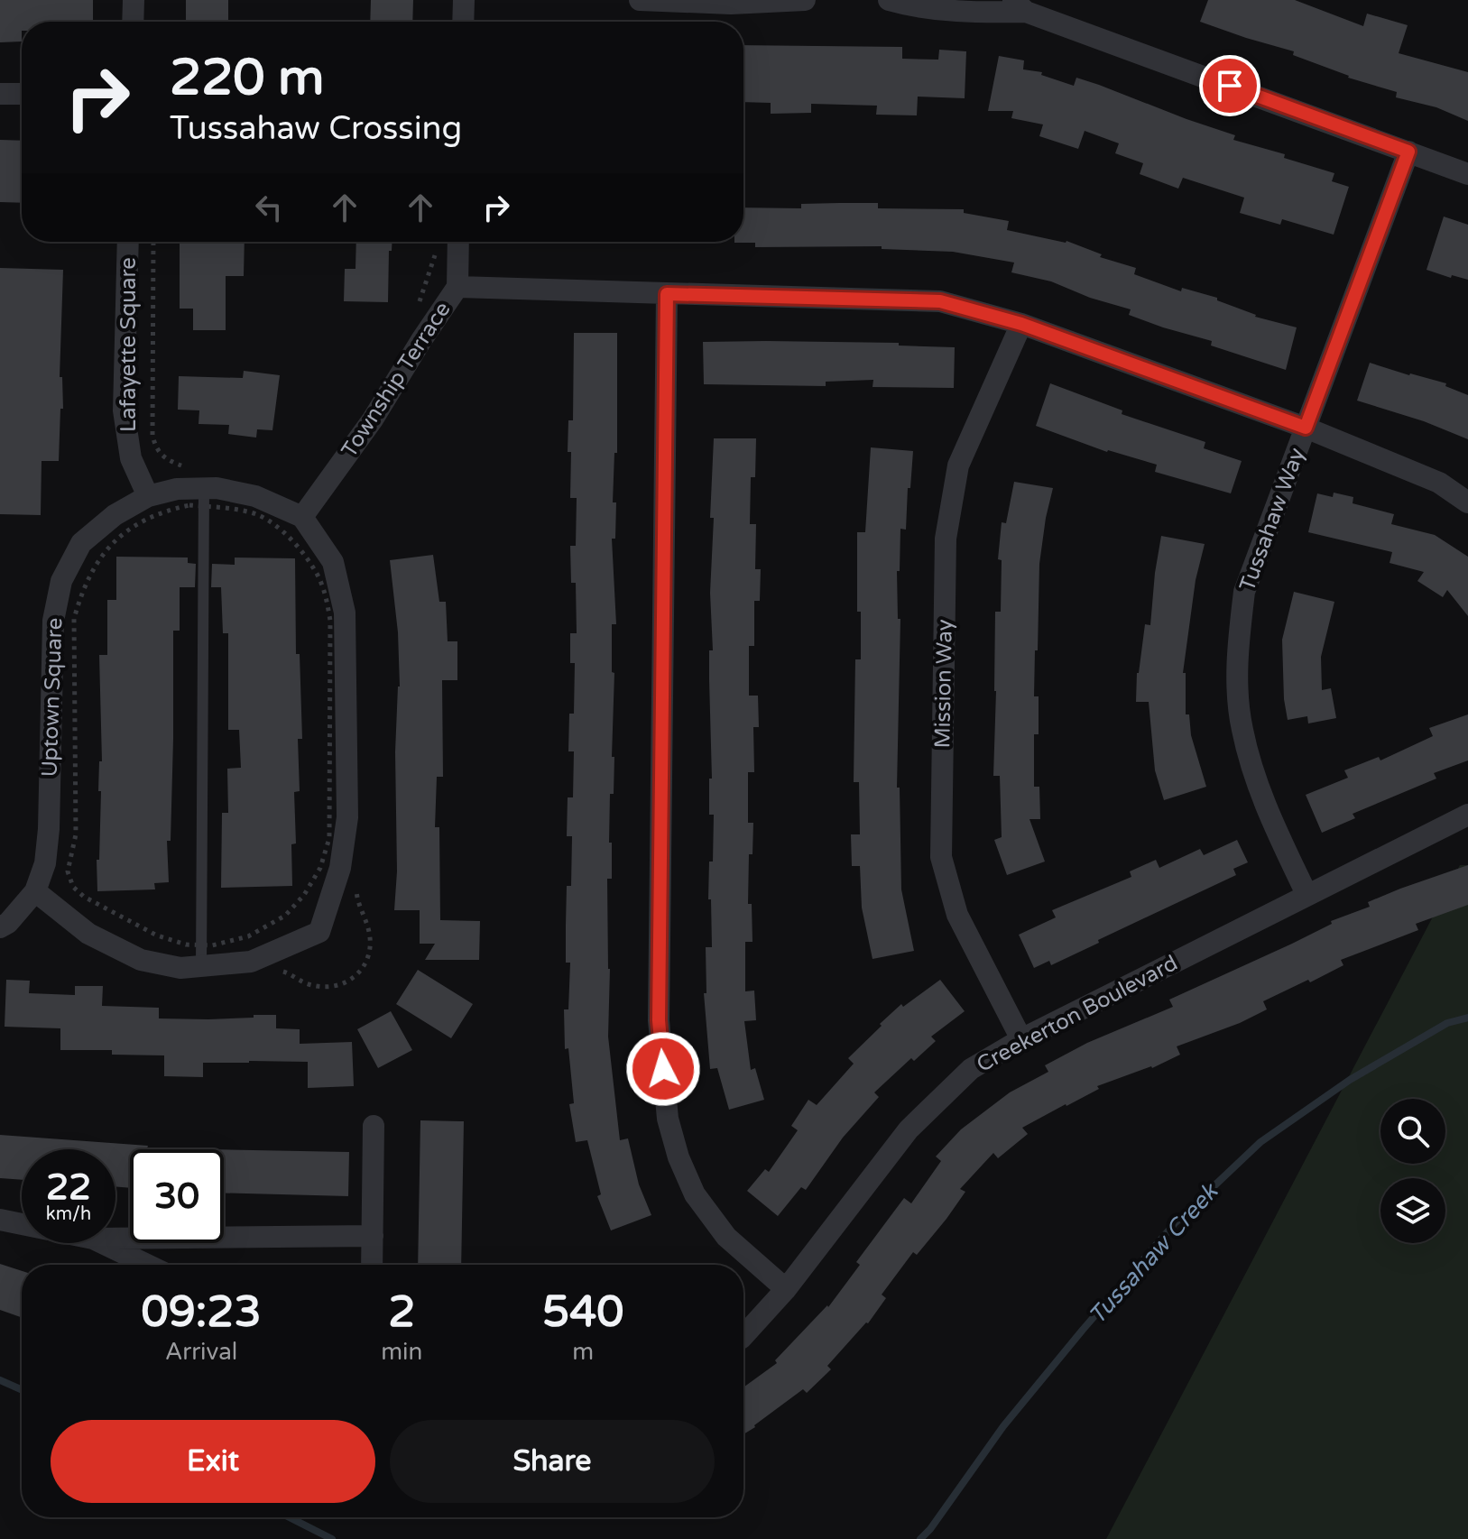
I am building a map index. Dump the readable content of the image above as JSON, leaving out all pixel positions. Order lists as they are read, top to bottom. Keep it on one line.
{"streets":{"street":["Lafayette Square","Township Terrace","Tussahaw Way","Mission Way","Uptown Square","Creekerton Boulevard"]},"crossings":[["Lafayette Square","Uptown Square"],["Township Terrace","Uptown Square"],["Tussahaw Way","Creekerton Boulevard"],["Mission Way","Creekerton Boulevard"]],"water":["Tussahaw Creek"],"page":{"turn":["220 m","Tussahaw Crossing"],"speed":"22 km/h","limit":"30","eta":["09:23","Arrival","2","min","540","m"],"buttons":["Exit","Share"]}}
